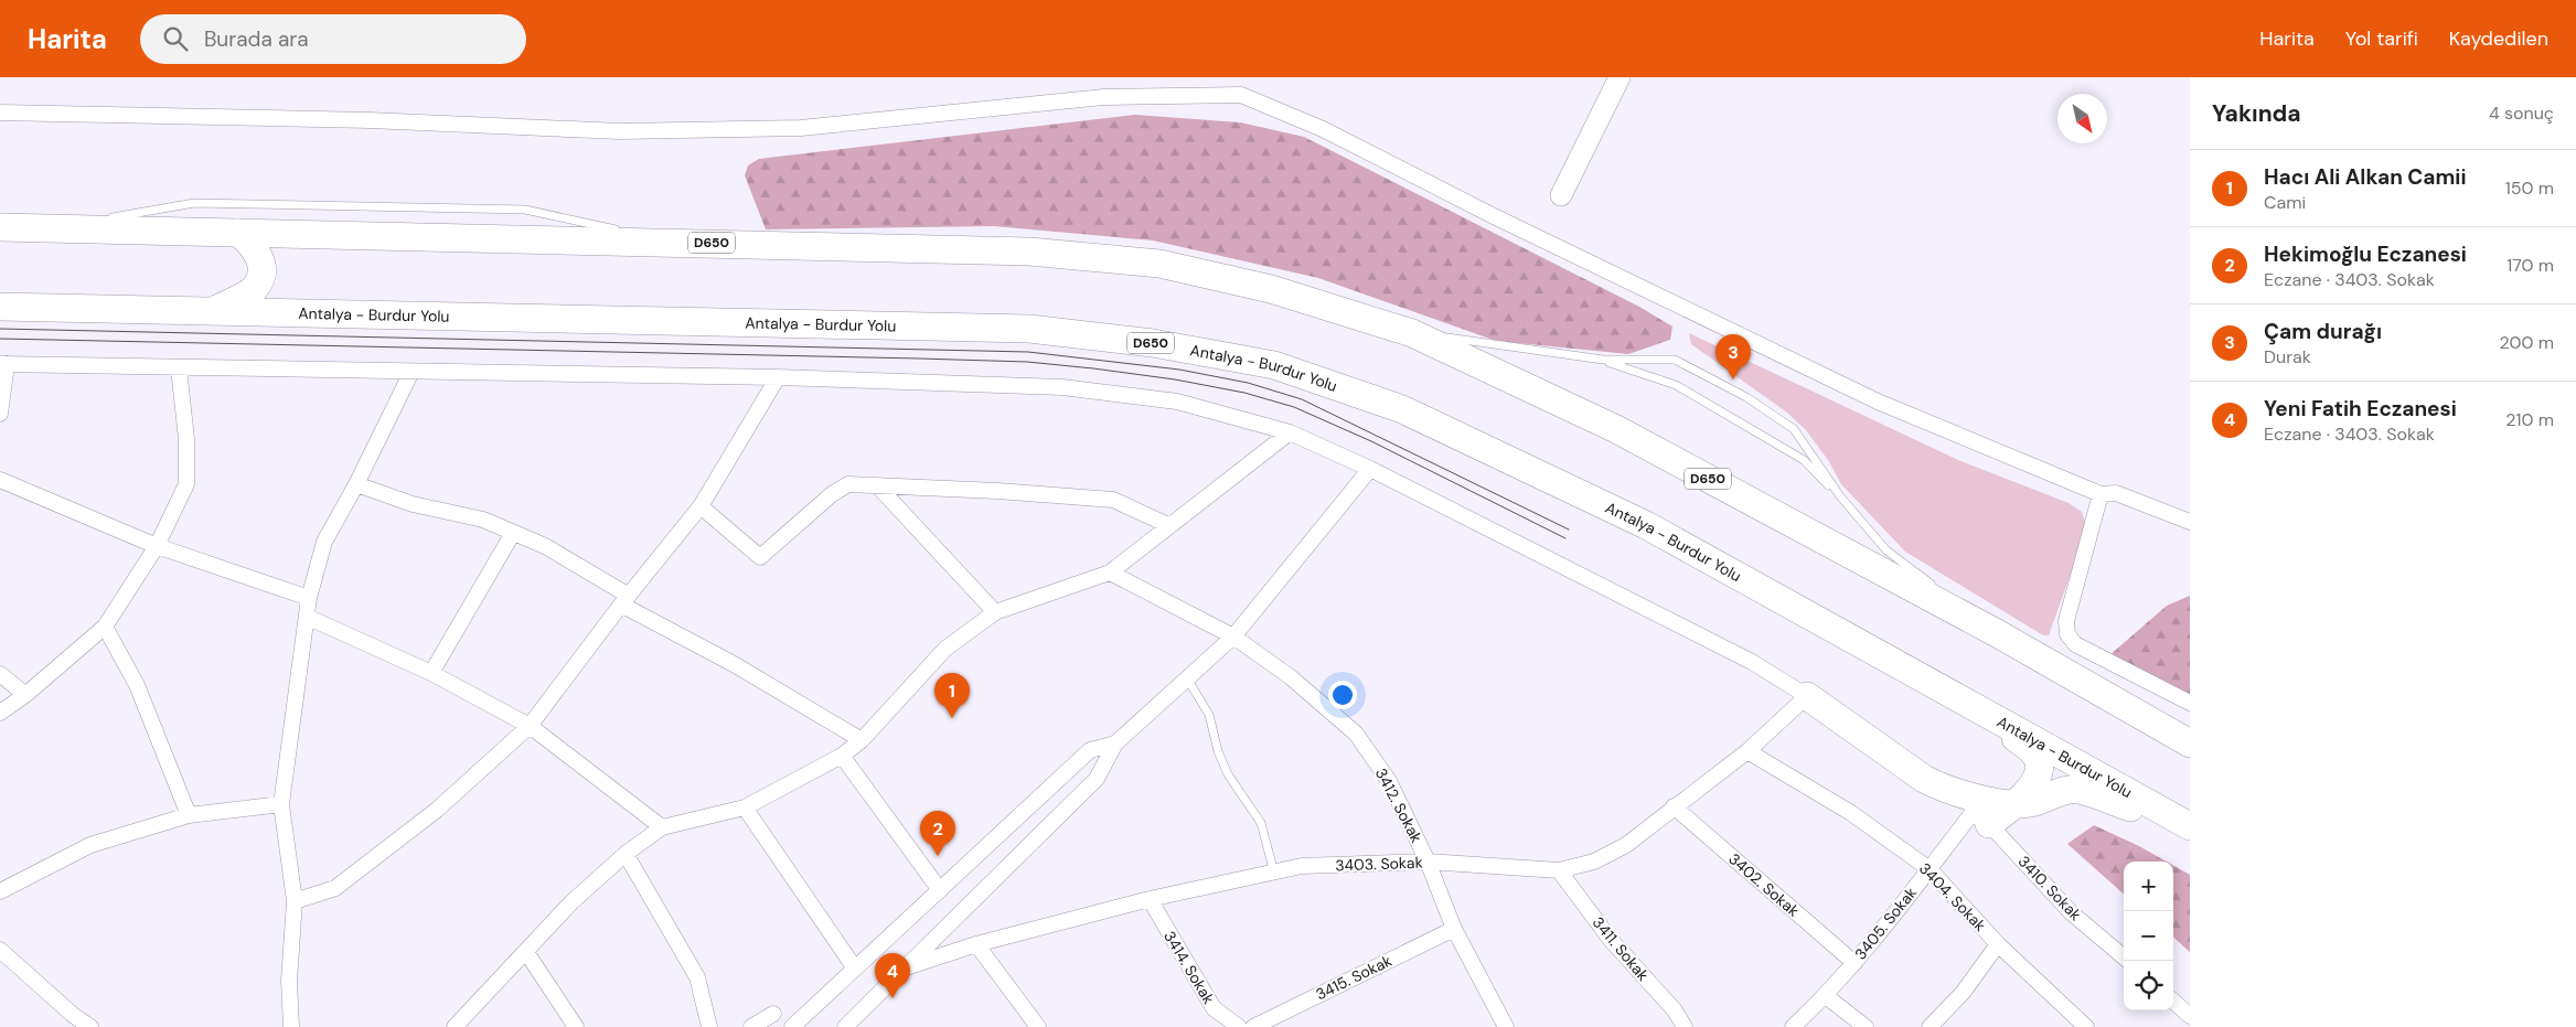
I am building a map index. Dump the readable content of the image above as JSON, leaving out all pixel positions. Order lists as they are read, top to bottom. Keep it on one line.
{"streets":{"highway":["D650","Antalya - Burdur Yolu"],"street":["3412. Sokak","3403. Sokak","3402. Sokak","3410. Sokak","3404. Sokak","3405. Sokak","3411. Sokak","3414. Sokak","3415. Sokak"]},"crossings":[["3412. Sokak","3403. Sokak"],["3412. Sokak","3415. Sokak"],["3403. Sokak","3402. Sokak"],["3403. Sokak","3404. Sokak"],["3403. Sokak","3411. Sokak"],["3403. Sokak","3414. Sokak"],["3402. Sokak","3405. Sokak"],["3410. Sokak","3405. Sokak"],["3404. Sokak","3405. Sokak"]],"north":"bottom right","page":{"header":"Harita","search":"Burada ara","nav":["Harita","Yol tarifi","Kaydedilen"],"heading":["Yakında","4 sonuç"],"list":[{"mark":"1","name":"Hacı Ali Alkan Camii","note":"Cami","value":"150 m"},{"mark":"2","name":"Hekimoğlu Eczanesi","note":"Eczane · 3403. Sokak","value":"170 m"},{"mark":"3","name":"Çam durağı","note":"Durak","value":"200 m"},{"mark":"4","name":"Yeni Fatih Eczanesi","note":"Eczane · 3403. Sokak","value":"210 m"}],"pins":["3","1","2","4"],"map_buttons":["+","−"]}}
